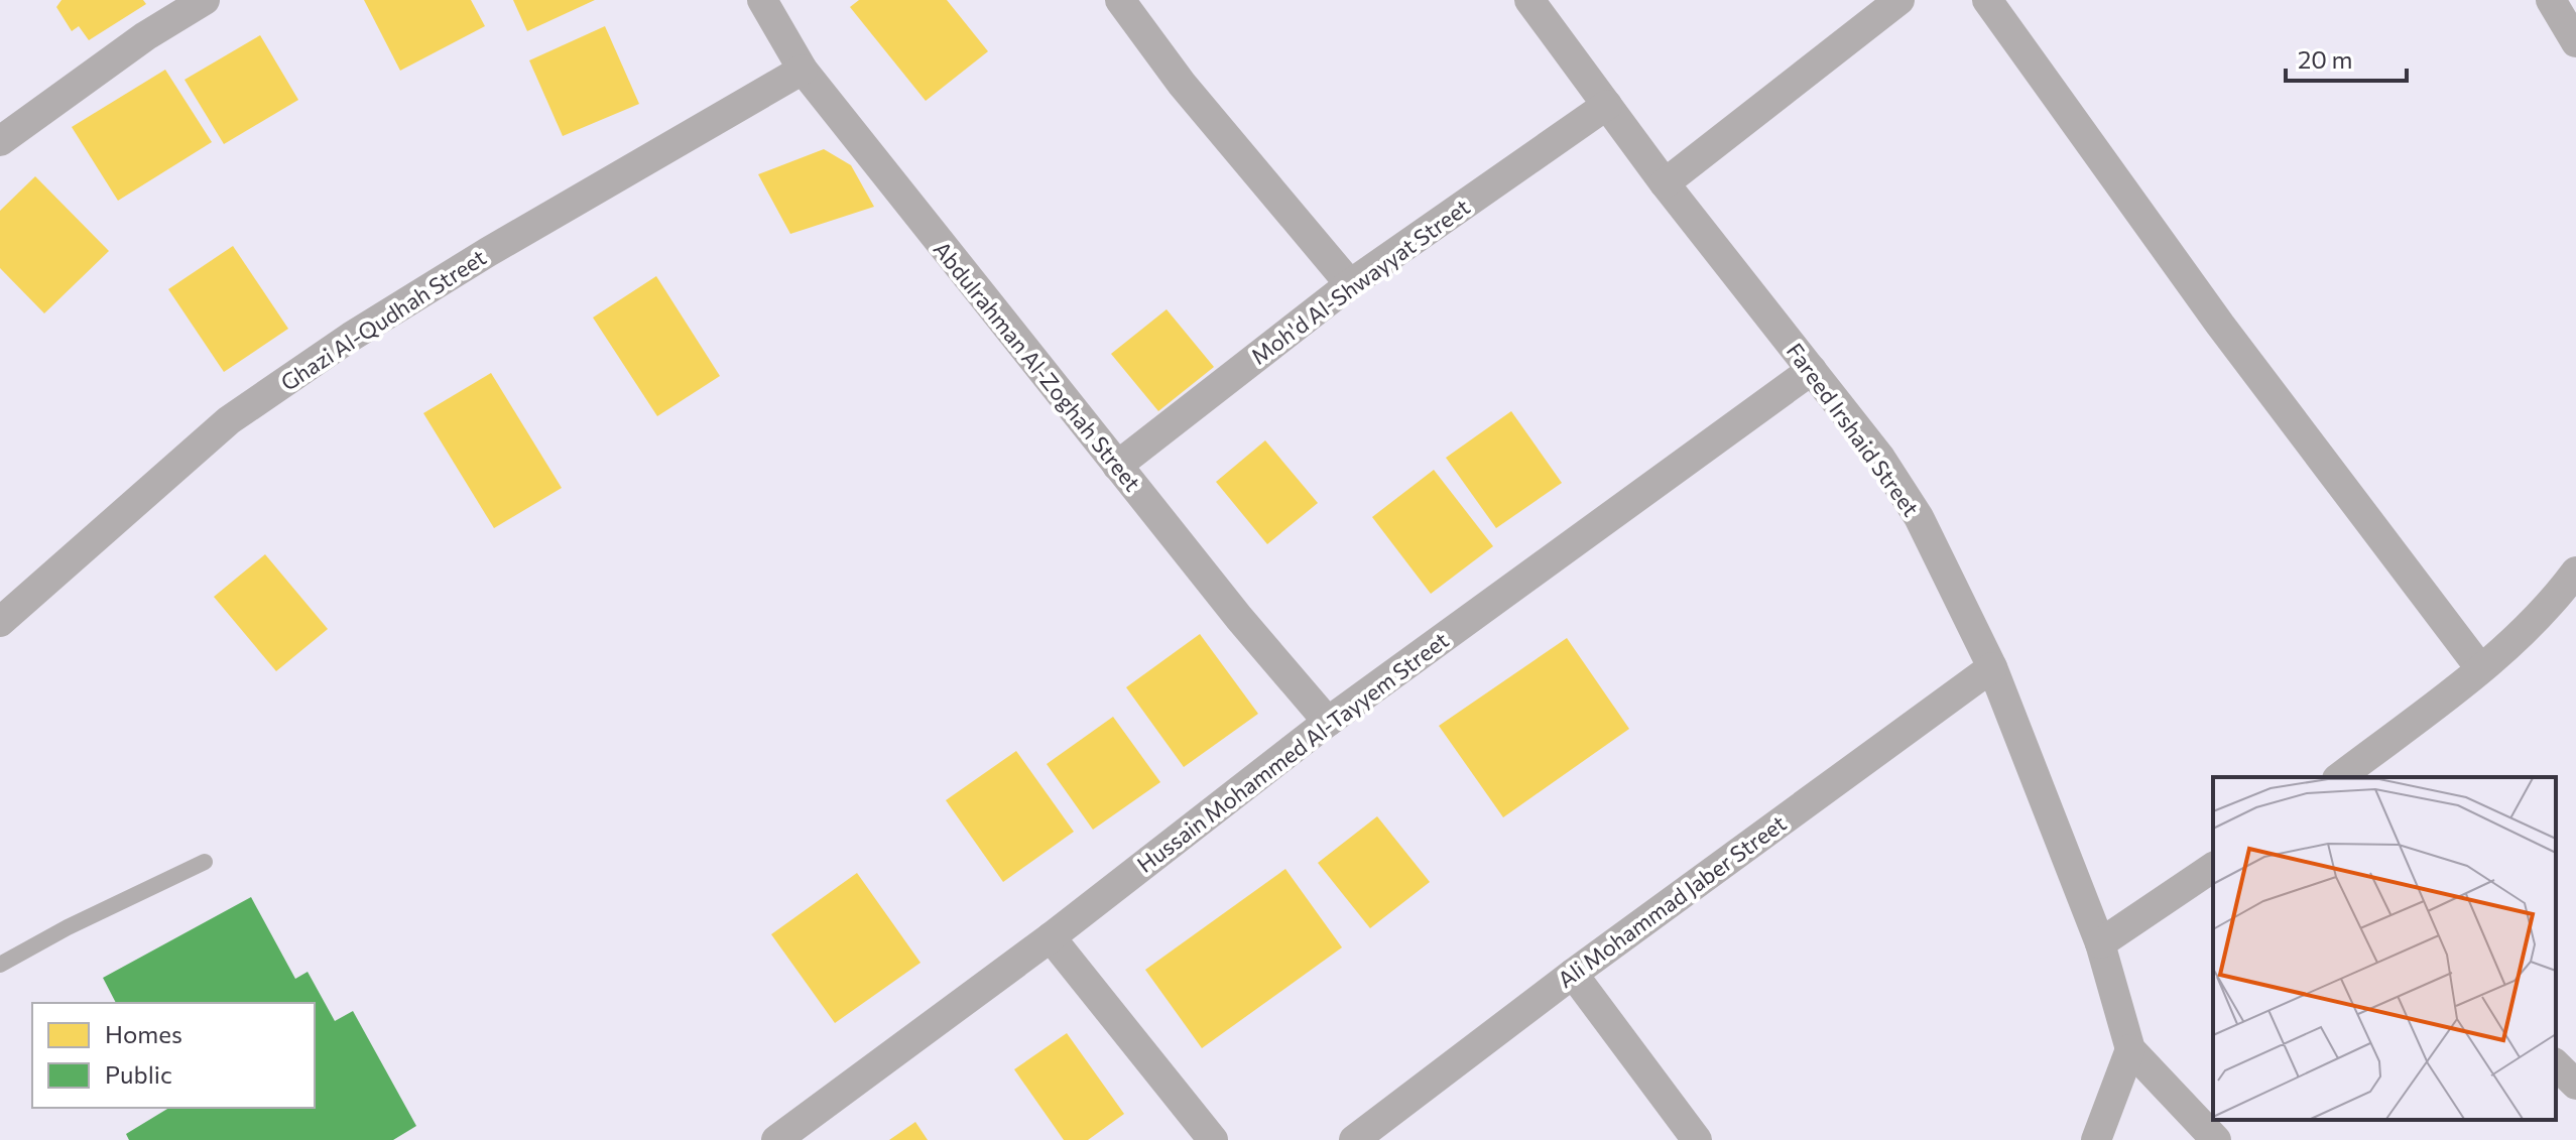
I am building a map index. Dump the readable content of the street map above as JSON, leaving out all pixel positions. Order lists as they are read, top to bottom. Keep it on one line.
{"streets":{"street":["Moh'd Al-Shwayyat Street","Ghazi Al-Qudhah Street","Abdulrahman Al-Zoghah Street","Fareed Irshaid Street","Hussain Mohammed Al-Tayyem Street","Ali Mohammad Jaber Street"]},"crossings":[["Moh'd Al-Shwayyat Street","Abdulrahman Al-Zoghah Street"],["Moh'd Al-Shwayyat Street","Fareed Irshaid Street"],["Ghazi Al-Qudhah Street","Abdulrahman Al-Zoghah Street"],["Abdulrahman Al-Zoghah Street","Hussain Mohammed Al-Tayyem Street"],["Fareed Irshaid Street","Hussain Mohammed Al-Tayyem Street"],["Fareed Irshaid Street","Ali Mohammad Jaber Street"]],"legend":["Homes","Public"],"scale_bar":"20 m"}
